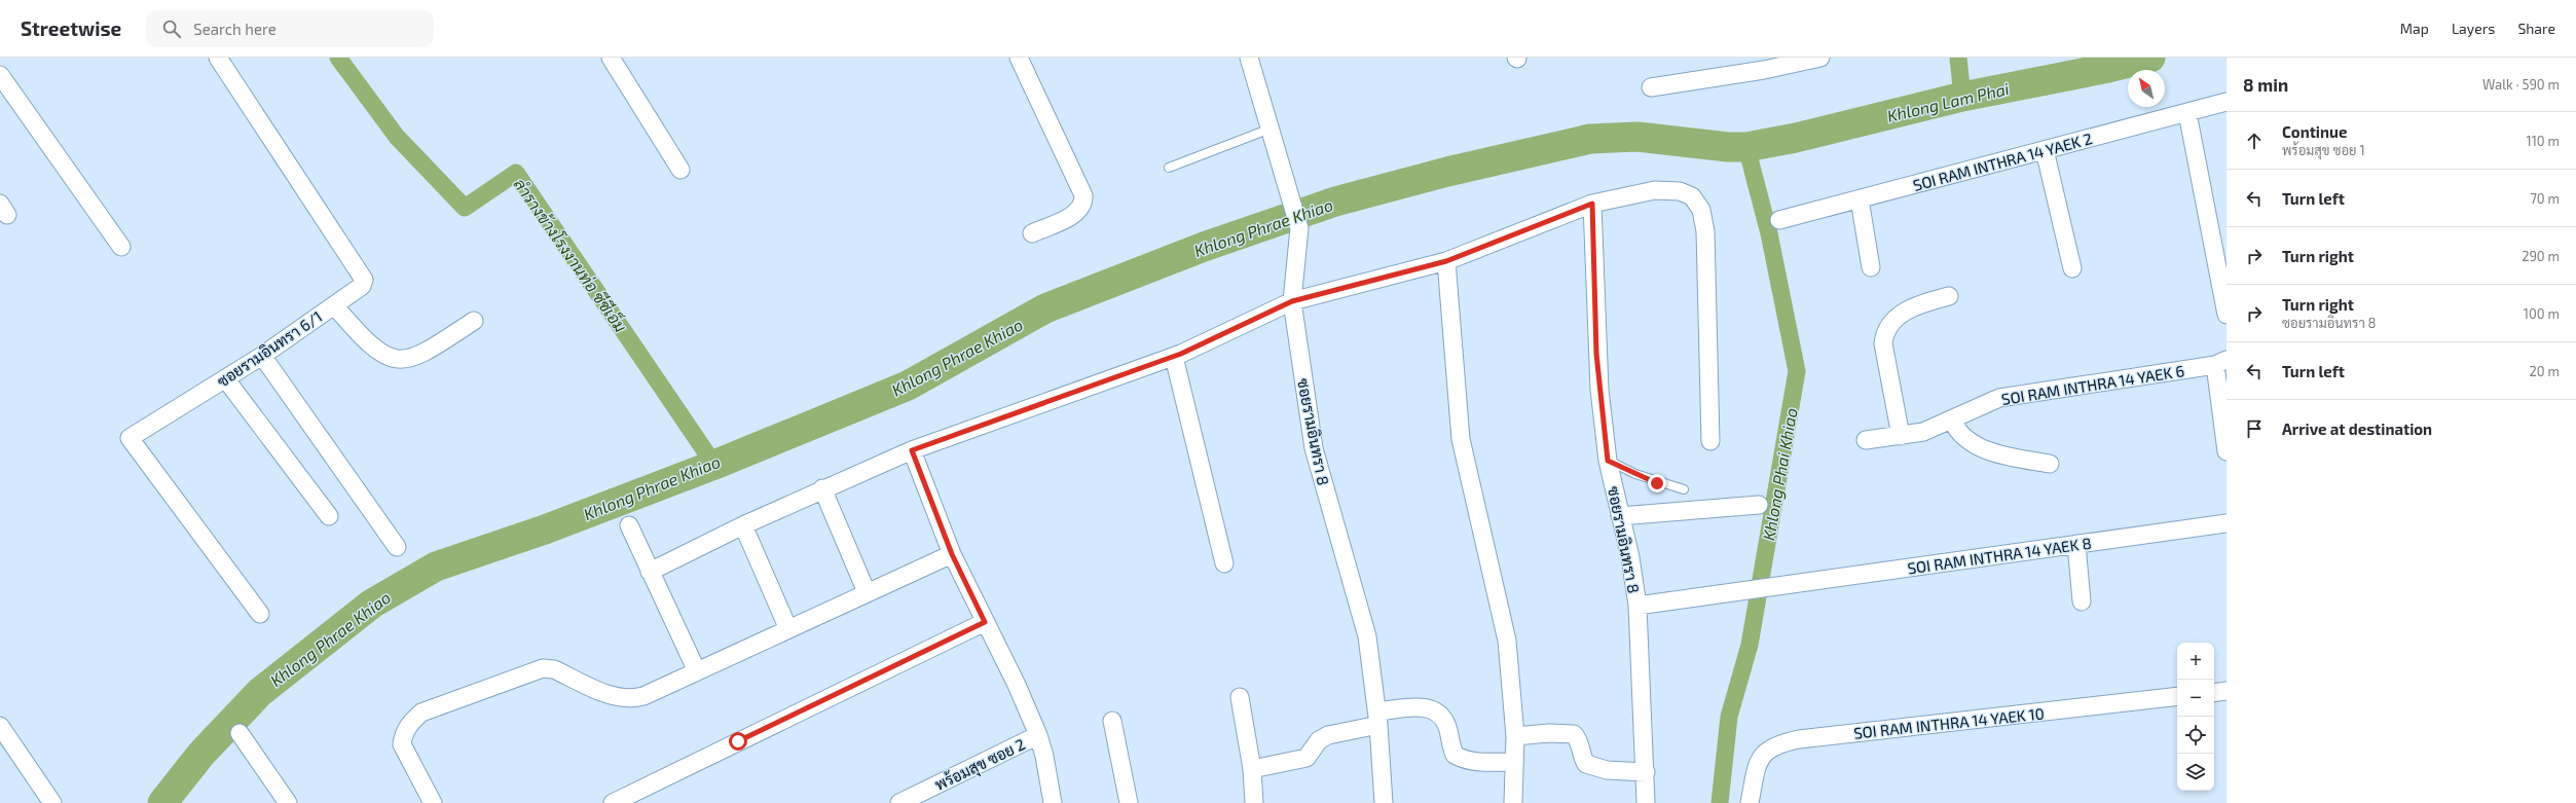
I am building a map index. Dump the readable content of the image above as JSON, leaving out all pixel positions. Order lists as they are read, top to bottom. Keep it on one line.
{"streets":{"street":["SOI RAM INTHRA 14 YAEK 2","ซอยรามอินทรา 6/1","SOI RAM INTHRA 14 YAEK 6","ซอยรามอินทรา 8","SOI RAM INTHRA 14 YAEK 8","SOI RAM INTHRA 14 YAEK 10","พร้อมสุข ซอย 2"]},"crossings":[["ซอยรามอินทรา 8","SOI RAM INTHRA 14 YAEK 8"]],"water":["Khlong Lam Phai","Khlong Phrae Khiao","ลำรางข้างโรงงานท่อ ซีซีเอ็ม","Khlong Phai Khiao"],"north":"top left","page":{"header":"Streetwise","search":"Search here","nav":["Map","Layers","Share"],"heading":["8 min","Walk · 590 m"],"list":[["Continue","พร้อมสุข ซอย 1","110 m"],["Turn left","70 m"],["Turn right","290 m"],["Turn right","ซอยรามอินทรา 8","100 m"],["Turn left","20 m"],"Arrive at destination"],"map_buttons":["+","−"]}}
